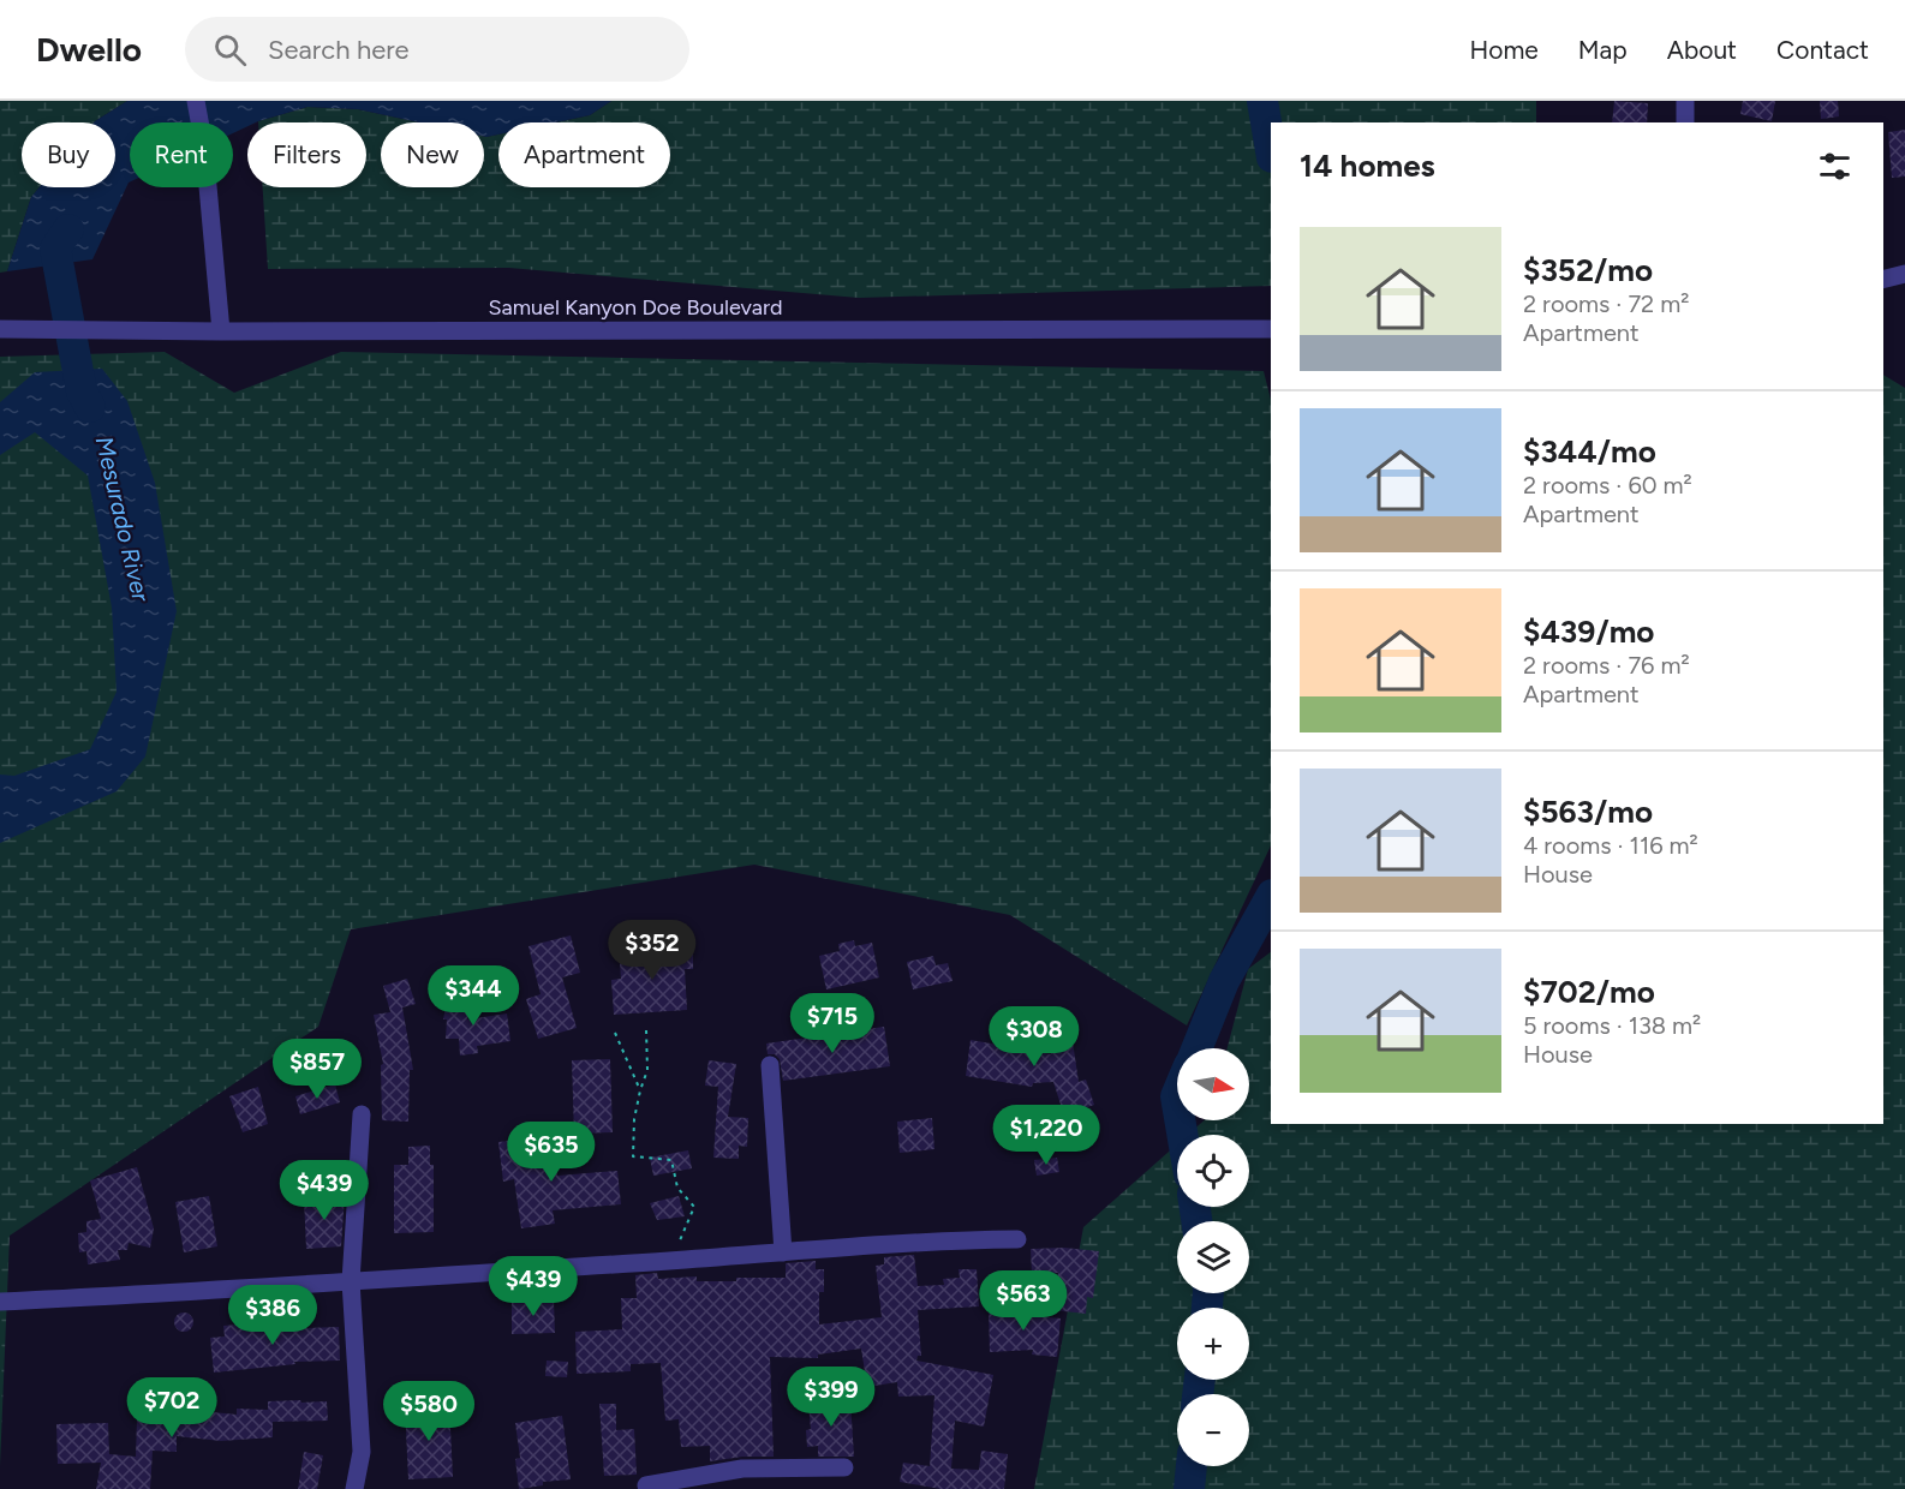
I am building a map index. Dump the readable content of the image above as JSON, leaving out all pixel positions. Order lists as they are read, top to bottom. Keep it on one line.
{"streets":{"street":["Samuel Kanyon Doe Boulevard"]},"water":["Mesurado River"],"north":"right","page":{"header":"Dwello","search":"Search here","nav":["Home","Map","About","Contact"],"chip":["Buy","Rent","Filters","New","Apartment"],"heading":"14 homes","list":[{"name":"$352/mo","note":"2 rooms · 72 m² · Apartment"},{"name":"$344/mo","note":"2 rooms · 60 m² · Apartment"},{"name":"$439/mo","note":"2 rooms · 76 m² · Apartment"},{"name":"$563/mo","note":"4 rooms · 116 m² · House"},{"name":"$702/mo","note":"5 rooms · 138 m² · House"}],"price":["$352","$344","$715","$308","$857","$1,220","$635","$439","$439","$563","$386","$399","$702","$580"],"map_buttons":["+","−"]}}
